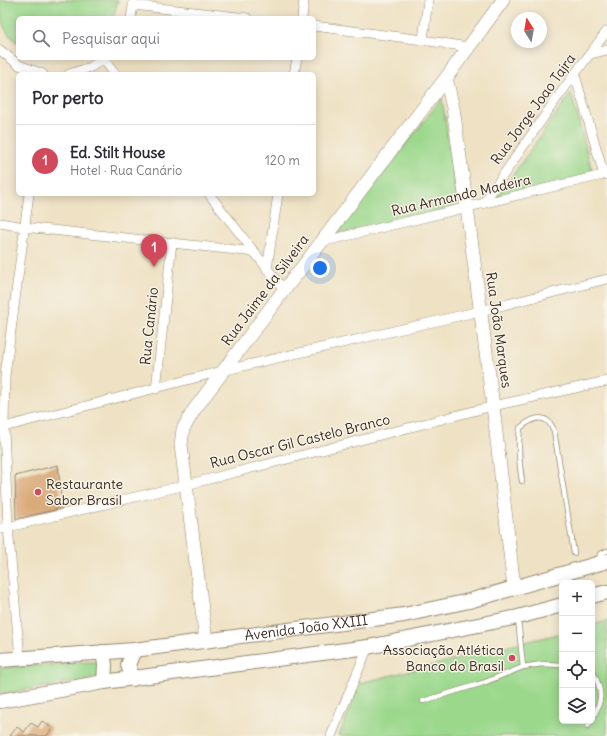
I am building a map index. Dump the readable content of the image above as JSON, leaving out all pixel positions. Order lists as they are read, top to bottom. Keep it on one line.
{"streets":{"main road":["Avenida João XXIII"],"street":["Rua Jorge Joao Tajra","Rua Armando Madeira","Rua Jaime da Silveira","Rua Canário","Rua João Marques","Rua Oscar Gil Castelo Branco"]},"crossings":[["Rua Jorge Joao Tajra","Rua Armando Madeira"],["Rua Armando Madeira","Rua Jaime da Silveira"],["Rua Armando Madeira","Rua João Marques"],["Rua Jaime da Silveira","Rua João Marques"],["Rua Jaime da Silveira","Rua Oscar Gil Castelo Branco"],["Rua Jaime da Silveira","Avenida João XXIII"],["Rua João Marques","Rua Oscar Gil Castelo Branco"],["Rua João Marques","Avenida João XXIII"]],"places":["Restaurante Sabor Brasil","Associação Atlética Banco do Brasil"],"north":"top","page":{"search":"Pesquisar aqui","heading":"Por perto","list":[{"mark":"1","name":"Ed. Stilt House","note":"Hotel · Rua Canário","value":"120 m"}],"pins":"1","map_buttons":["+","−"]}}
